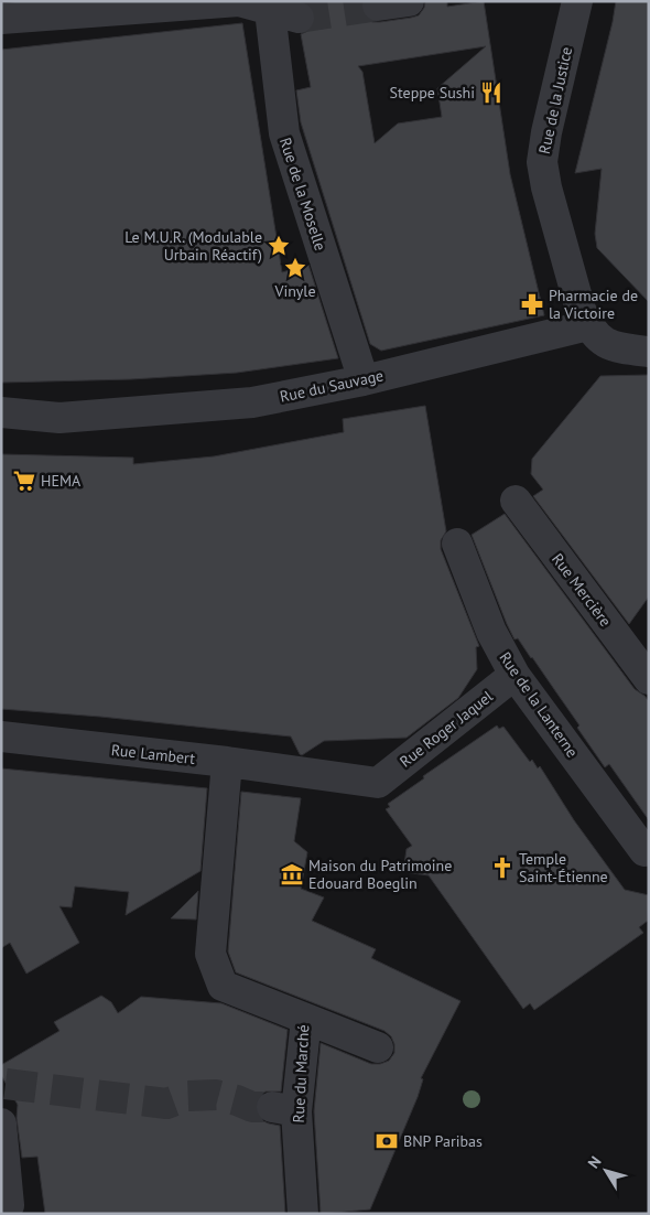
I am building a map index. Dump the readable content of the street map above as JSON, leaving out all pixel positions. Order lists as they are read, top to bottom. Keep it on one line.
{"streets":{"street":["Rue de la Justice","Rue de la Moselle","Rue du Sauvage","Rue Mercière","Rue de la Lanterne","Rue Roger Jaquel","Rue Lambert","Rue du Marché"]},"crossings":[["Rue de la Justice","Rue du Sauvage"],["Rue de la Moselle","Rue du Sauvage"],["Rue de la Lanterne","Rue Roger Jaquel"],["Rue Roger Jaquel","Rue Lambert"],["Rue Lambert","Rue du Marché"]],"places":{"restaurant":["Steppe Sushi"],"place":["Le M.U.R. (Modulable Urbain Réactif)","Vinyle"],"pharmacy":["Pharmacie de la Victoire"],"supermarket":["HEMA"],"church":["Temple Saint-Étienne"],"museum":["Maison du Patrimoine Edouard Boeglin"],"bank":["BNP Paribas"]},"north":"top left"}
